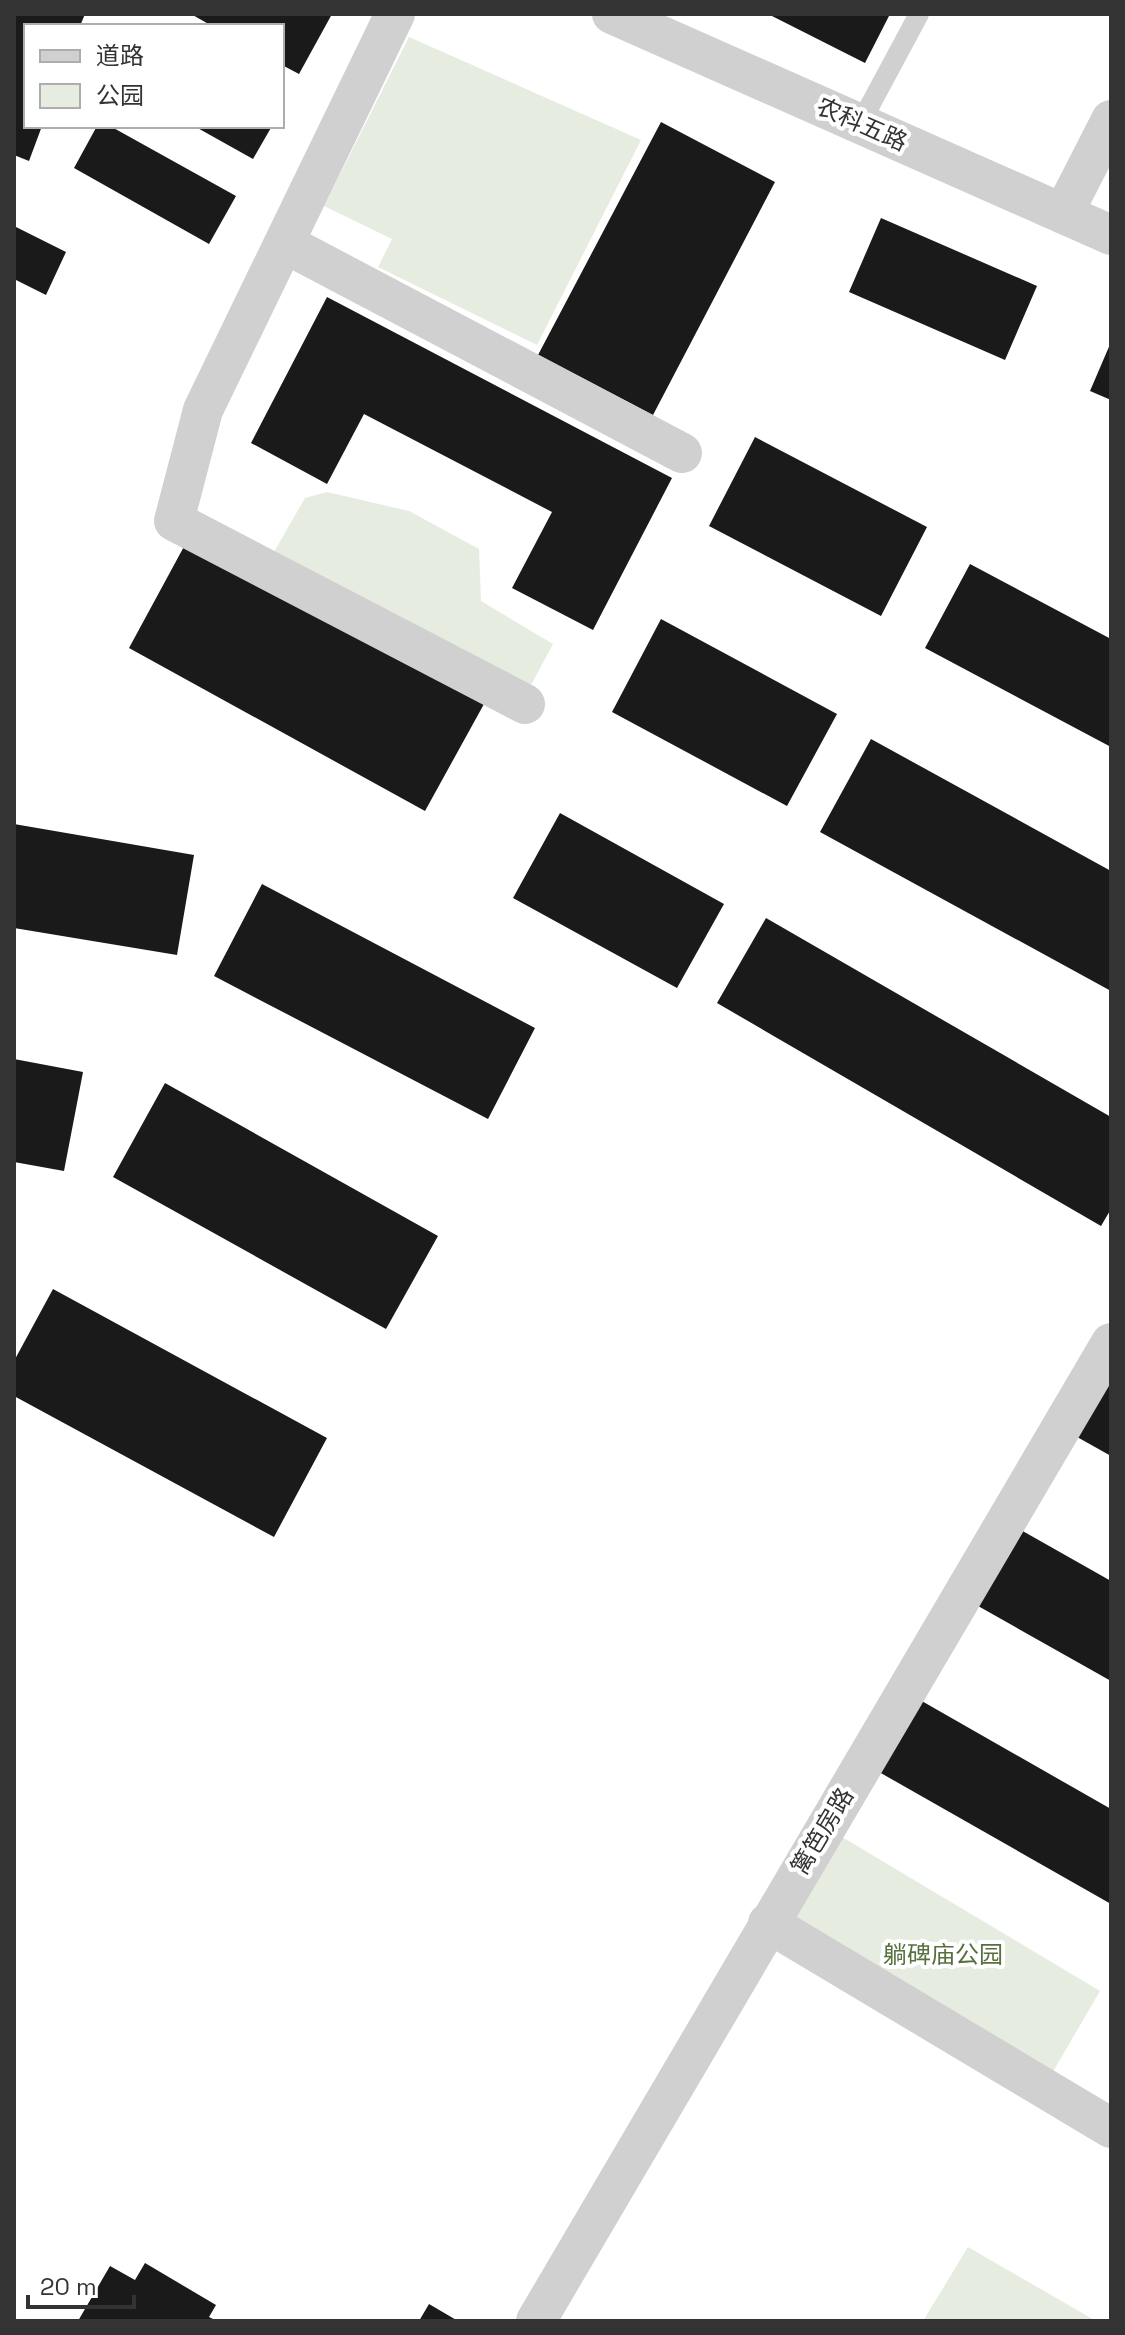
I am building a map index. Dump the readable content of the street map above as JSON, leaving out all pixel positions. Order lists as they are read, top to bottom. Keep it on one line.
{"streets":{"street":["农科五路","篱笆房路"]},"parks":["躺碑庙公园"],"legend":["道路","公园"],"scale_bar":"20 m"}
